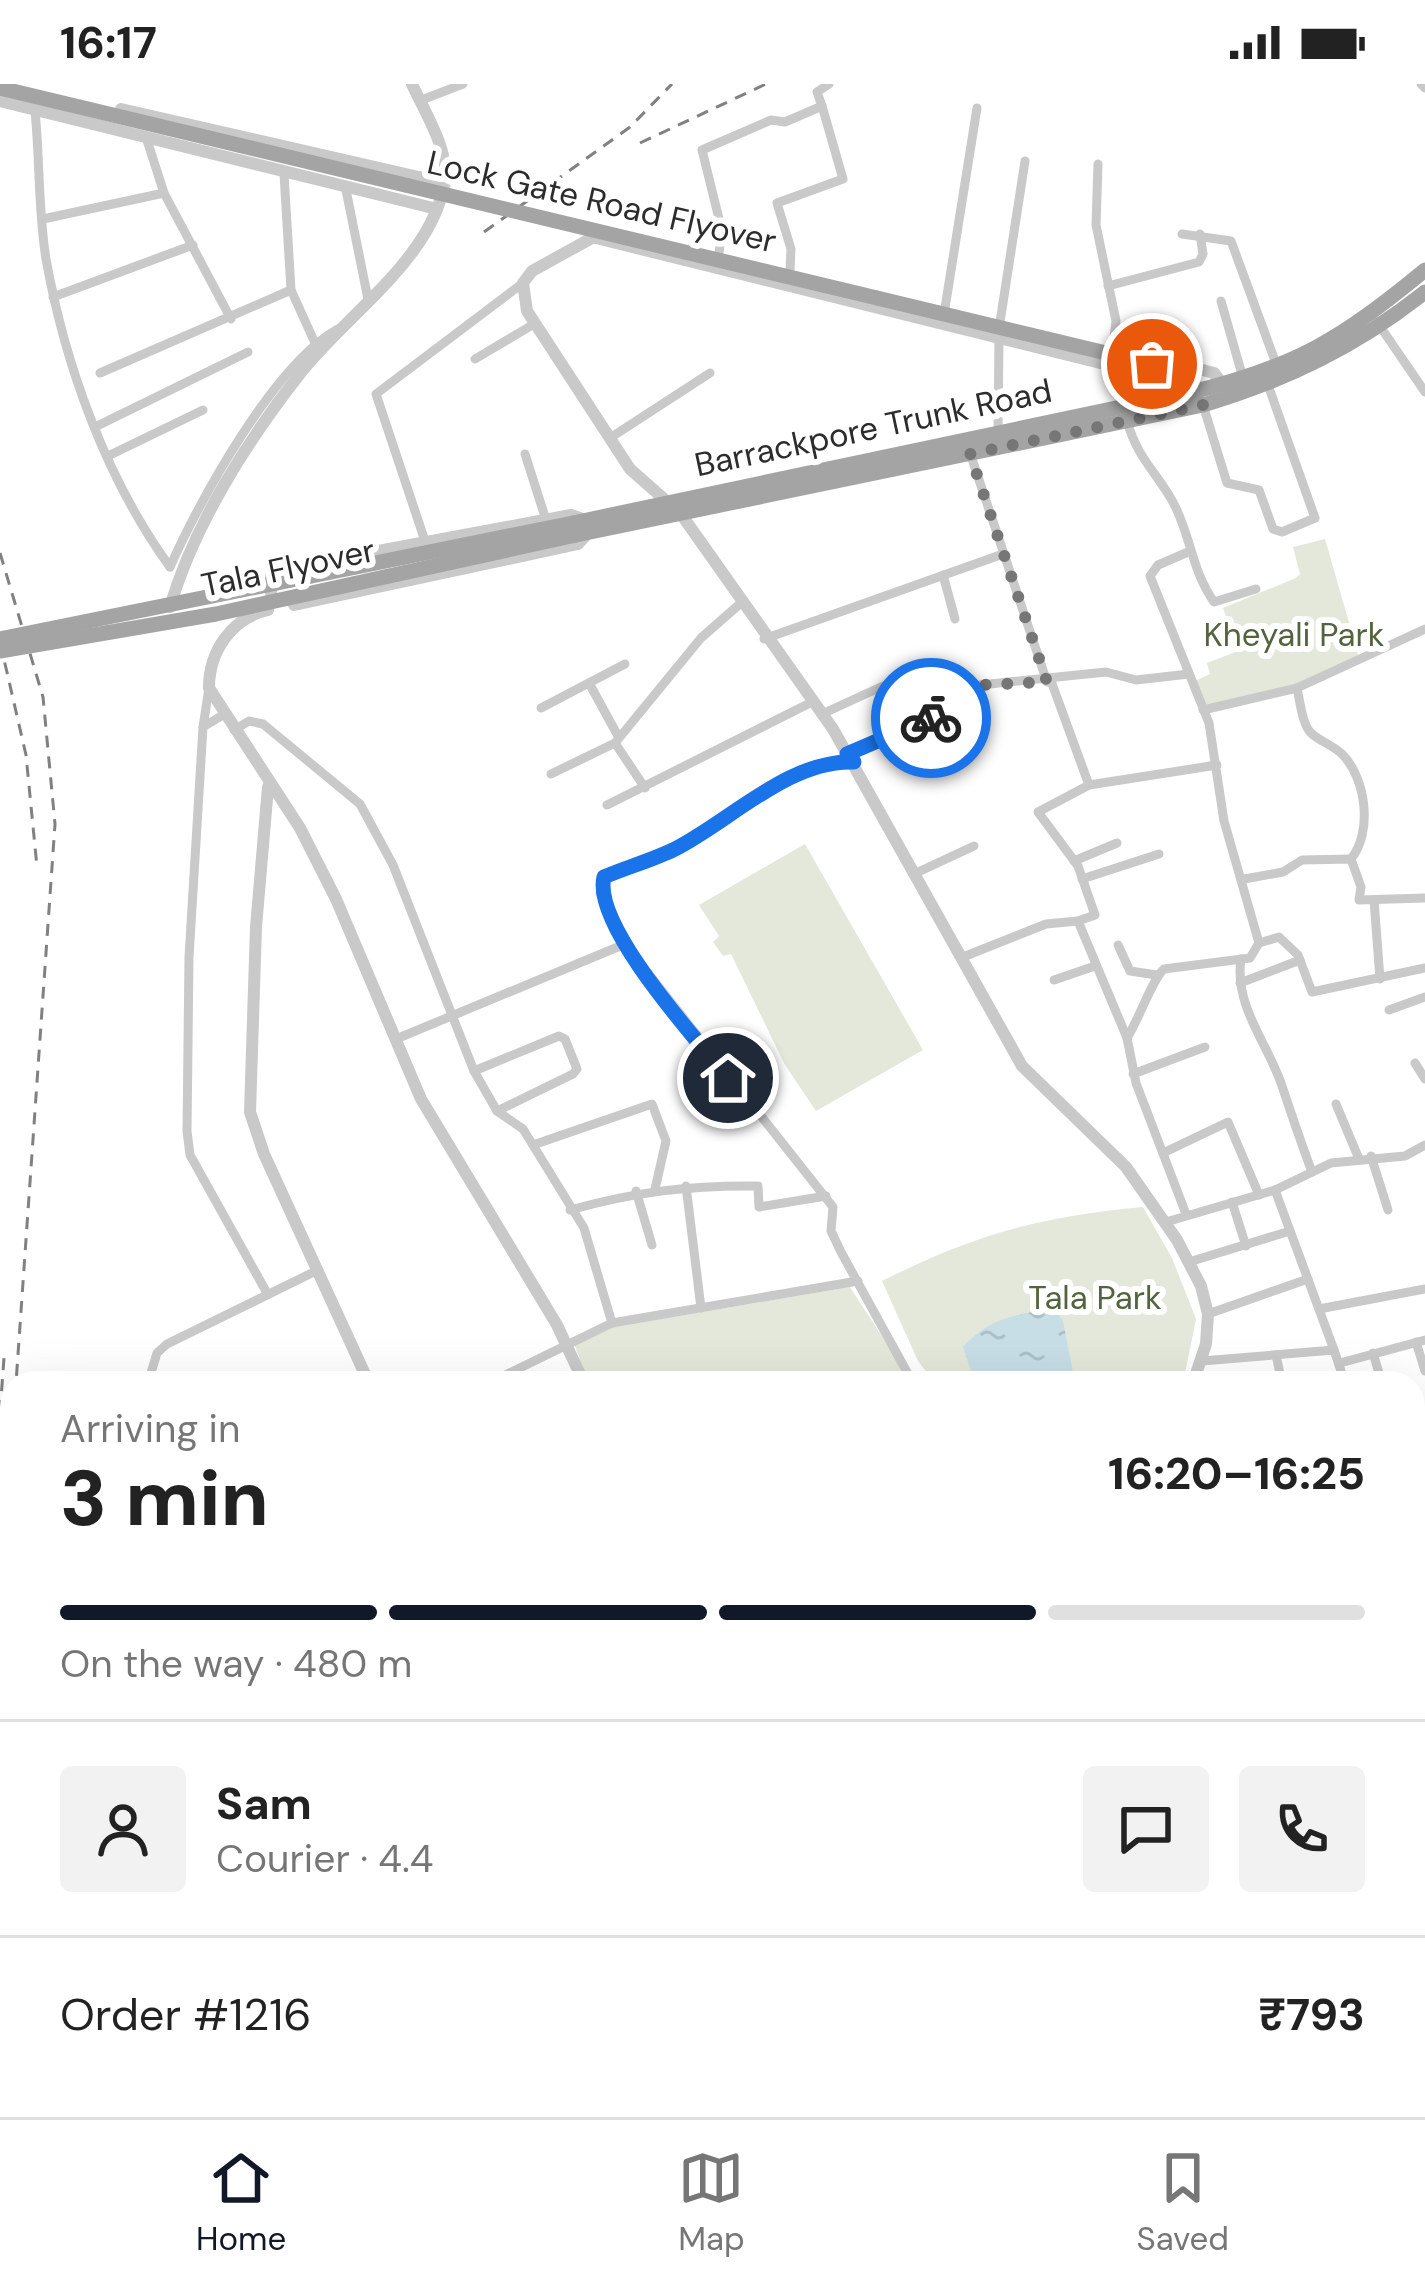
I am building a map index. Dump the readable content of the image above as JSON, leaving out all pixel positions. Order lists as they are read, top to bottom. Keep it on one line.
{"streets":{"main road":["Lock Gate Road Flyover","Barrackpore Trunk Road","Tala Flyover"]},"crossings":[["Lock Gate Road Flyover","Barrackpore Trunk Road"],["Barrackpore Trunk Road","Tala Flyover"]],"parks":["Kheyali Park","Tala Park"],"page":{"status":"16:17","heading":["3 min","Arriving in","16:20–16:25"],"panel":["Sam","Courier · 4.4","Order #1216","₹793"],"bar":"On the way · 480 m","tabs":["Home","Map","Saved"]}}
